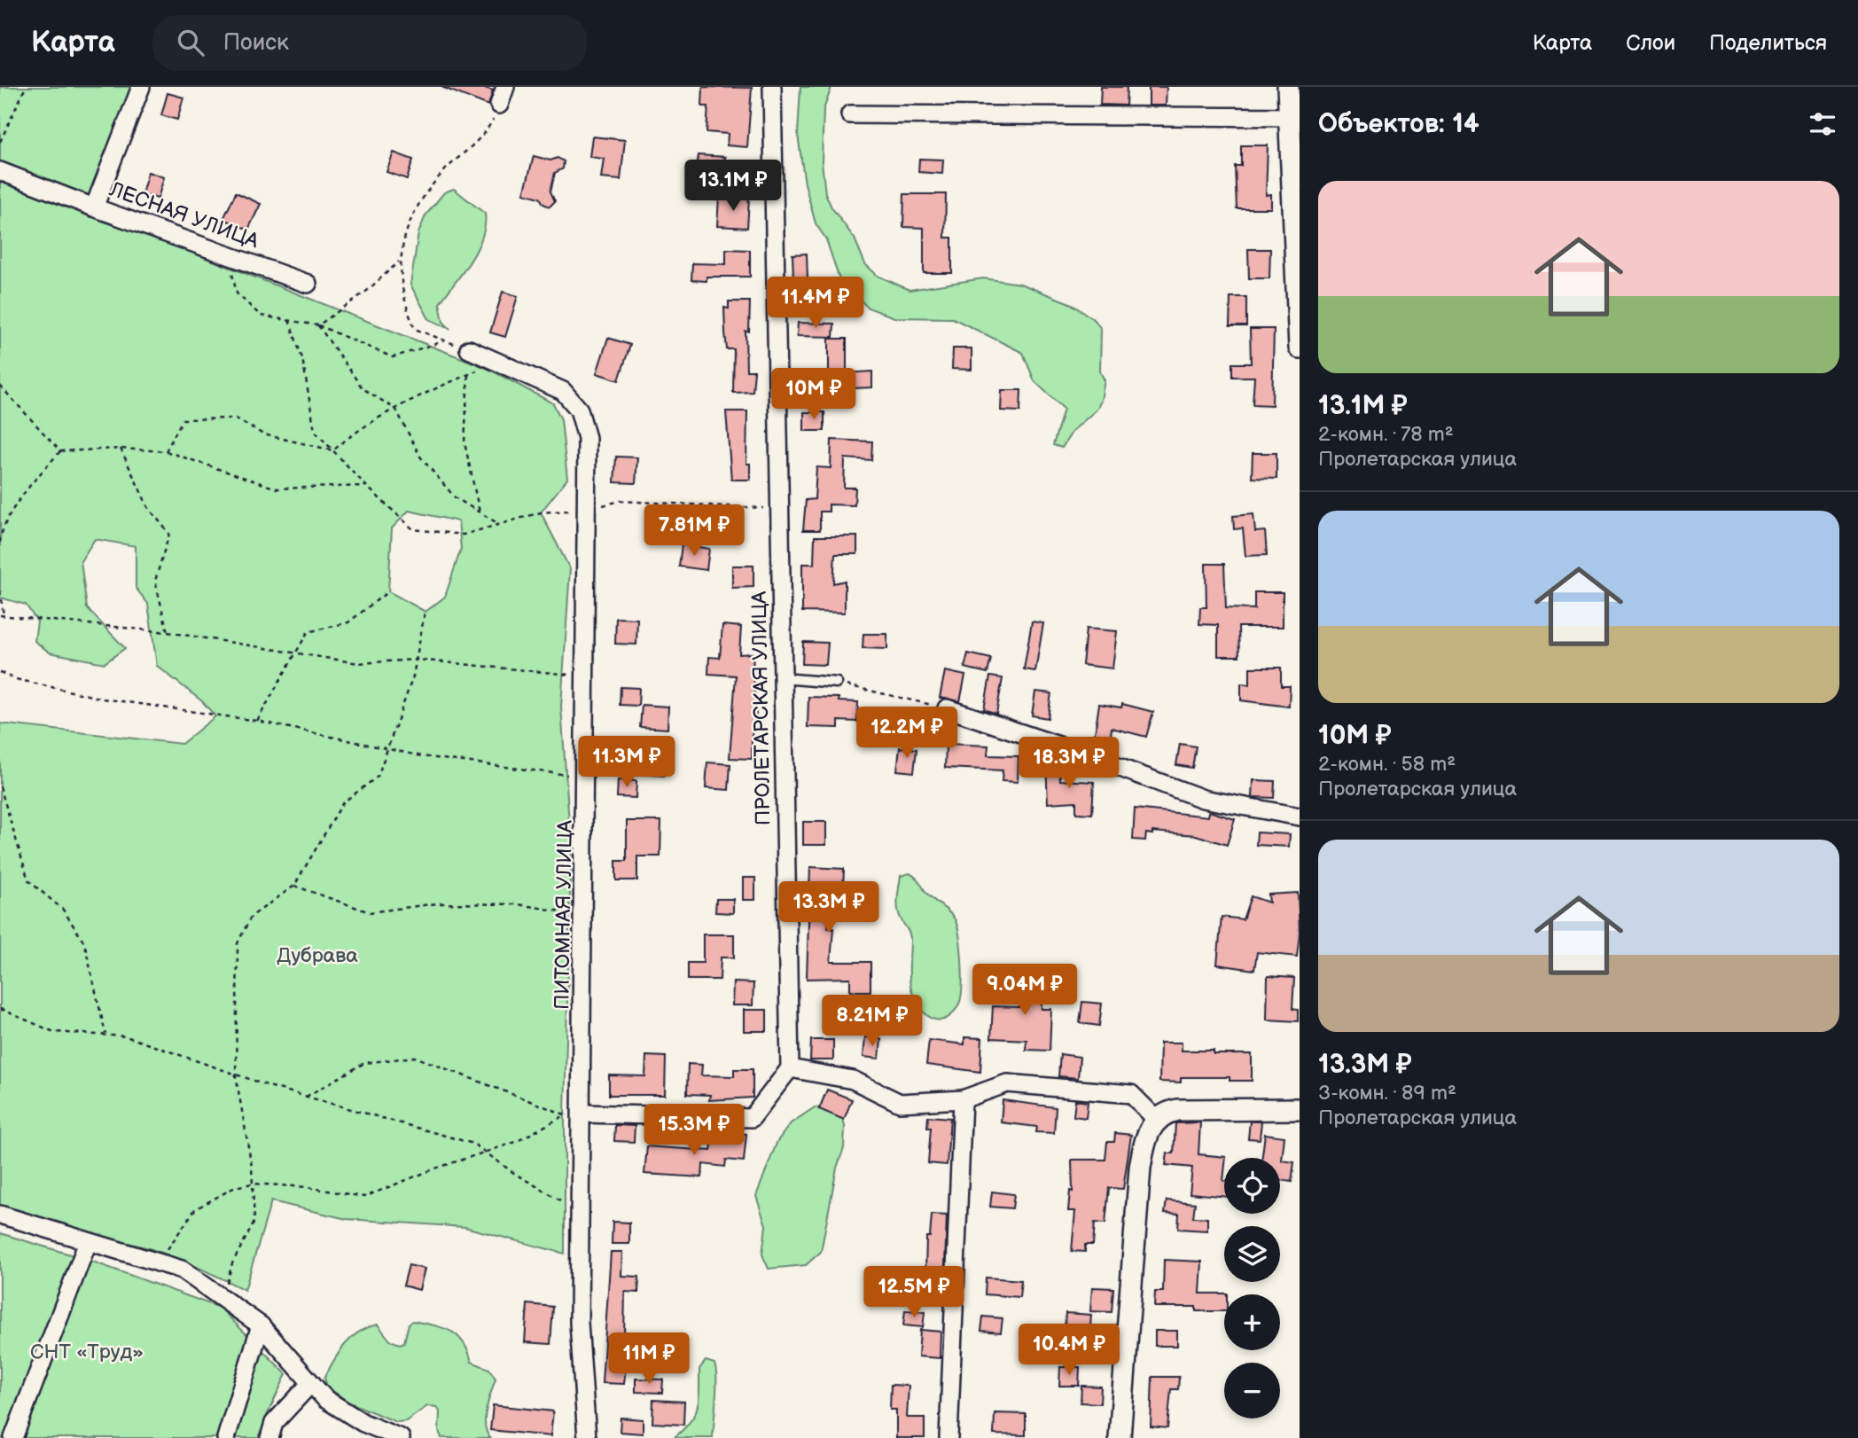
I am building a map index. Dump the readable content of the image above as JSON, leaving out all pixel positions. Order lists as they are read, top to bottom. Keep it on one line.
{"streets":{"street":["ЛЕСНАЯ УЛИЦА","ПРОЛЕТАРСКАЯ УЛИЦА","ПИТОМНАЯ УЛИЦА"]},"parks":["Дубрава","СНТ «Труд»"],"page":{"header":"Карта","search":"Поиск","nav":["Карта","Слои","Поделиться"],"heading":"Объектов: 14","price":["13.1M ₽","11.4M ₽","10M ₽","7.81M ₽","12.2M ₽","11.3M ₽","18.3M ₽","13.3M ₽","9.04M ₽","8.21M ₽","15.3M ₽","12.5M ₽","10.4M ₽","11M ₽"],"list":[{"name":"13.1M ₽","note":"2-комн. · 78 m² · Пролетарская улица"},{"name":"10M ₽","note":"2-комн. · 58 m² · Пролетарская улица"},{"name":"13.3M ₽","note":"3-комн. · 89 m² · Пролетарская улица"}],"map_buttons":["+","−"]}}
